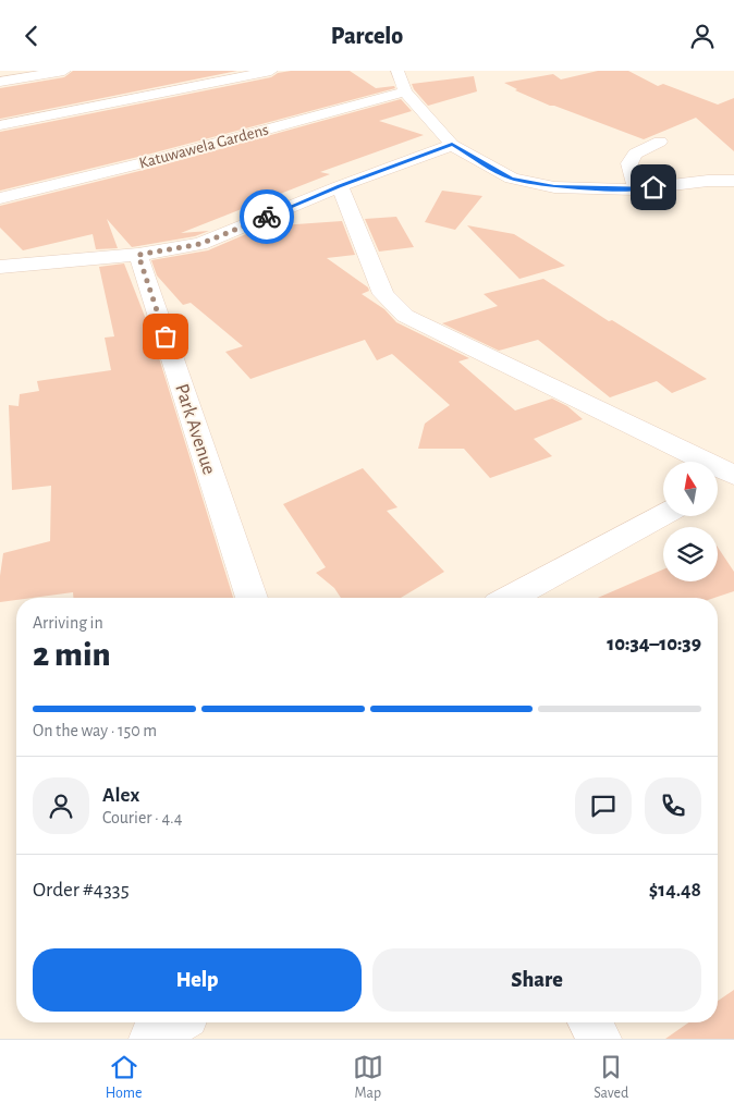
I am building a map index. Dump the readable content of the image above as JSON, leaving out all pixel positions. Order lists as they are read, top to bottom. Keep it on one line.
{"streets":{"street":["Katuwawela Gardens","Park Avenue"]},"north":"top","page":{"header":"Parcelo","heading":["2 min","Arriving in","10:34–10:39"],"panel":["Alex","Courier · 4.4","Order #4335","$14.48"],"bar":"On the way · 150 m","buttons":["Help","Share"],"tabs":["Home","Map","Saved"]}}
